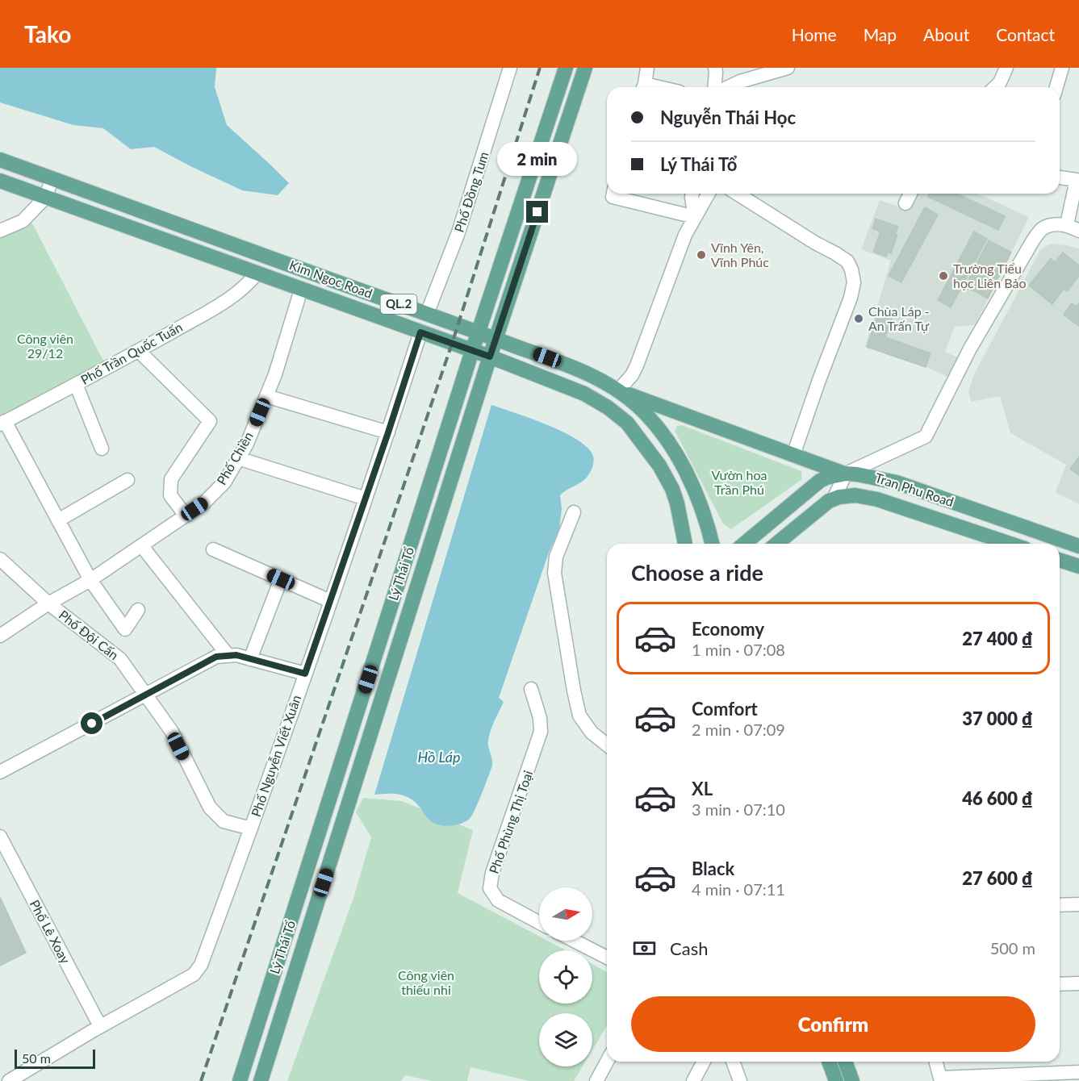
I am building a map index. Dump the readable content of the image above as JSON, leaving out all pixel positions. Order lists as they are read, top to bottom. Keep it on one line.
{"streets":{"main road":["Kim Ngoc Road","QL.2","Tran Phu Road","Lý Thái Tổ"],"street":["Phố Đồng Tum","Phố Trần Quốc Tuấn","Phố Chiền","Phố Đội Cấn","Phố Nguyễn Viết Xuân","Phố Phùng Thị Toại","Phố Lê Xoay"]},"crossings":[["Phố Đồng Tum","Kim Ngoc Road"],["Kim Ngoc Road","Phố Trần Quốc Tuấn"],["Kim Ngoc Road","Phố Chiền"],["Kim Ngoc Road","Lý Thái Tổ"],["Kim Ngoc Road","Phố Nguyễn Viết Xuân"],["Phố Chiền","Phố Đội Cấn"],["Phố Đội Cấn","Phố Nguyễn Viết Xuân"],["Phố Nguyễn Viết Xuân","Phố Lê Xoay"]],"water":["Hồ Láp"],"parks":["Công viên 29/12","Vườn hoa Trần Phú","Công viên thiếu nhi"],"places":["Vĩnh Yên, Vĩnh Phúc","Trường Tiểu học Liên Bảo","Chùa Láp - An Trấn Tự"],"scale_bar":"50 m","north":"right","page":{"header":"Tako","nav":["Home","Map","About","Contact"],"banner":["Nguyễn Thái Học","Lý Thái Tổ"],"bubble":"2 min","heading":"Choose a ride","list":[{"name":"Economy","note":"1 min · 07:08","value":"27 400 ₫"},{"name":"Comfort","note":"2 min · 07:09","value":"37 000 ₫"},{"name":"XL","note":"3 min · 07:10","value":"46 600 ₫"},{"name":"Black","note":"4 min · 07:11","value":"27 600 ₫"}],"pay":["Cash","500 m"],"buttons":"Confirm","scale":"50 m"}}
